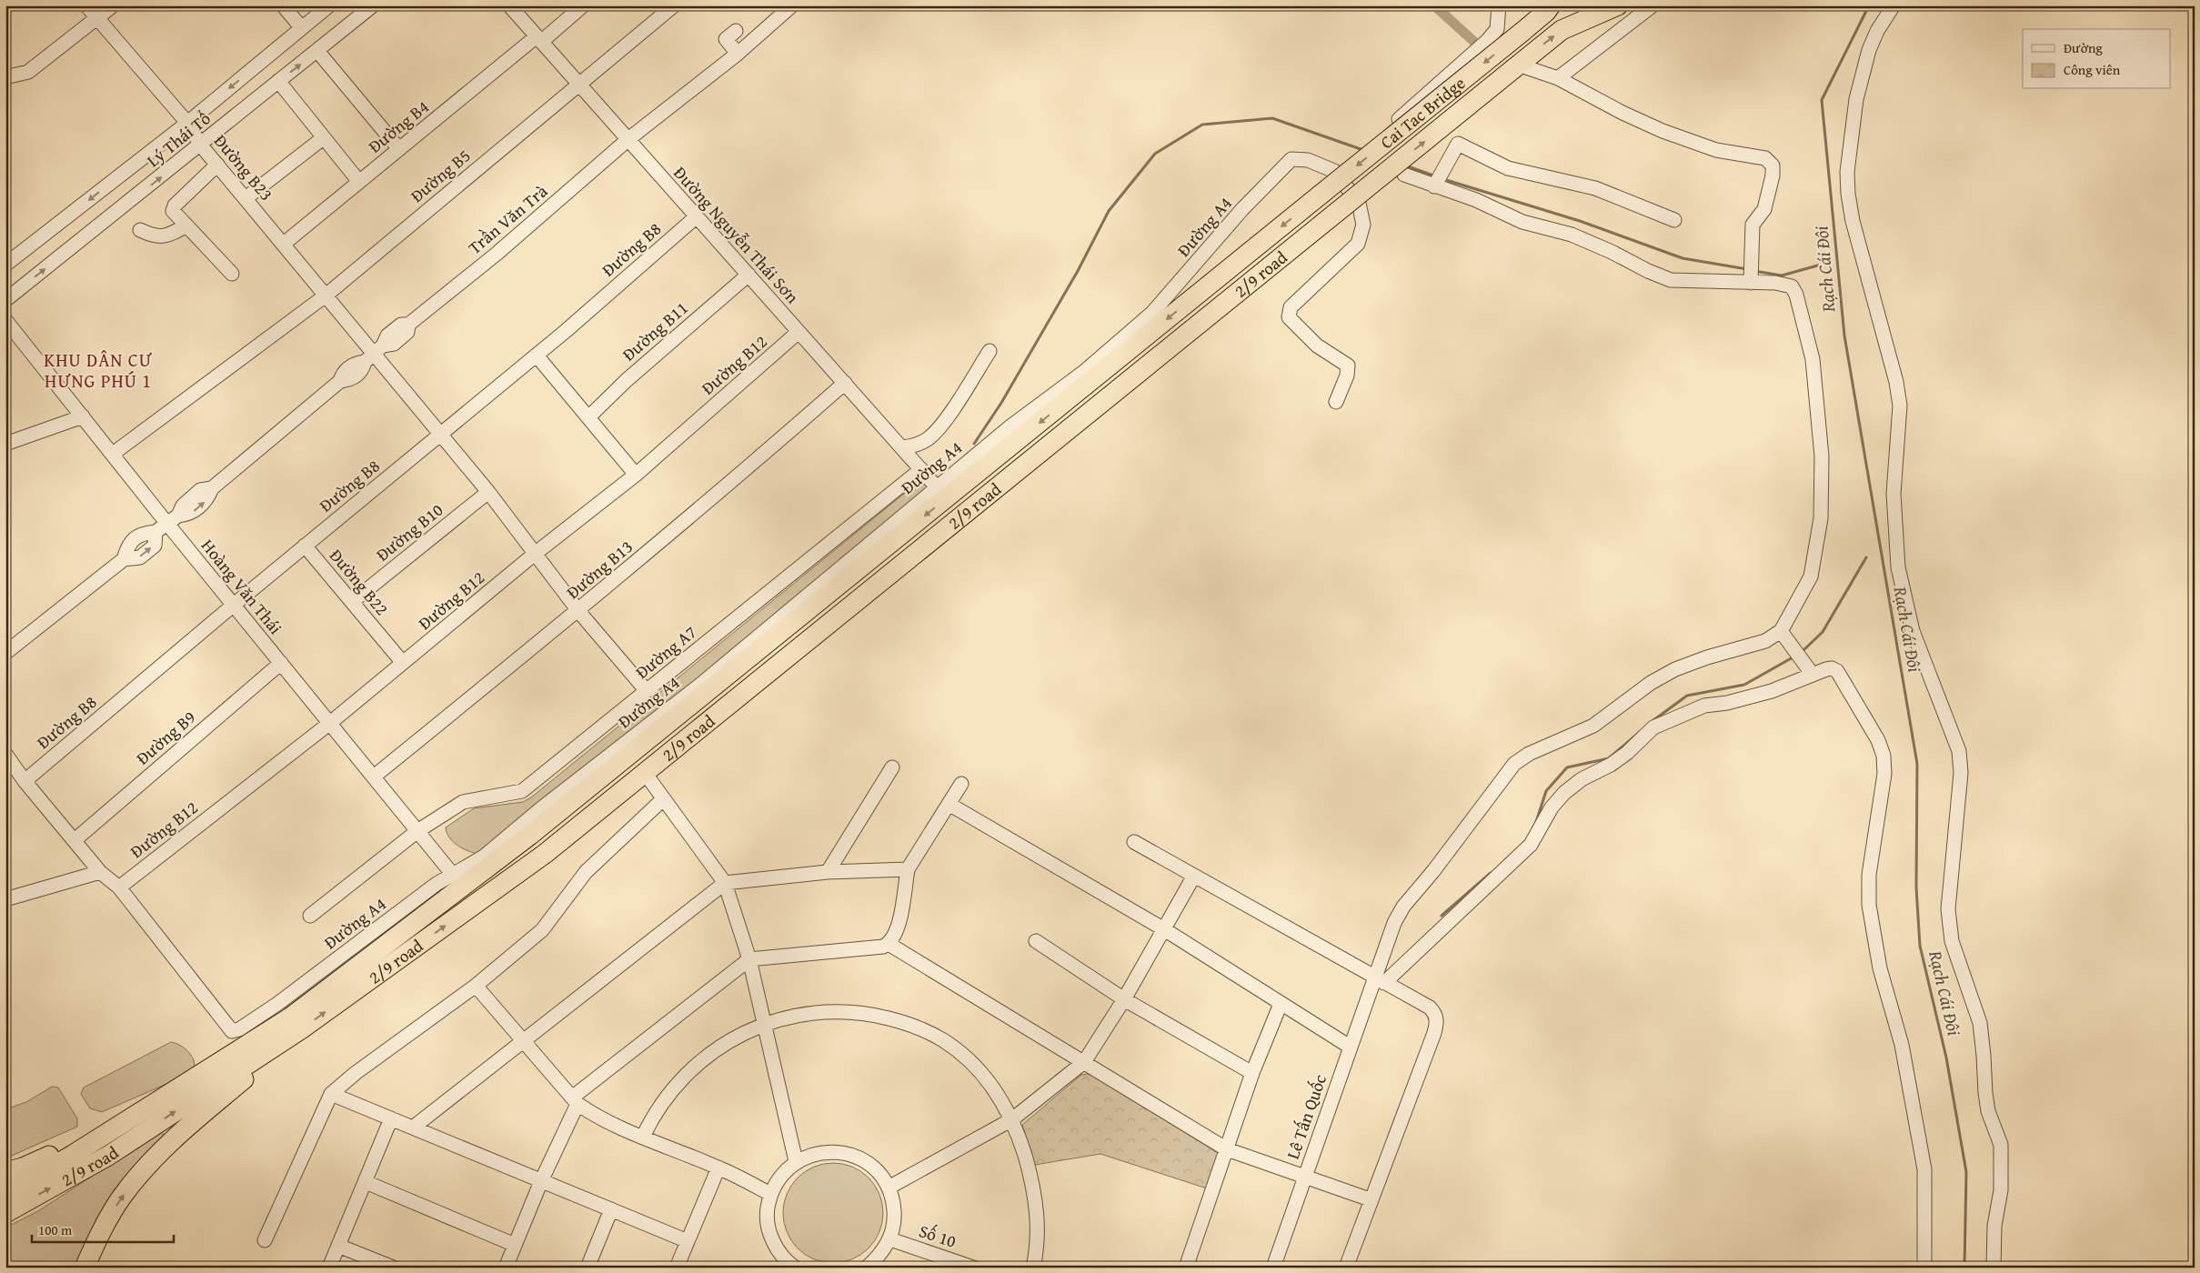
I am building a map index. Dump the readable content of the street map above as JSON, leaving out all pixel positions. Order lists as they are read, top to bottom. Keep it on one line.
{"streets":{"highway":["Cai Tac Bridge","2/9 road"],"street":["Đường B4","Lý Thái Tổ","Đường B23","Đường B5","Trần Văn Trà","Đường A4","Đường Nguyễn Thái Sơn","Đường B8","Đường B11","Đường B12","Đường B10","Đường B13","Đường B22","Hoàng Văn Thái","Đường A7","Đường B9","Lê Tấn Quốc","Số 10"]},"crossings":[["Cai Tac Bridge","2/9 road"],["Đường B4","Đường B23"],["Đường B4","Đường Nguyễn Thái Sơn"],["Lý Thái Tổ","Đường B23"],["Đường B23","Đường B5"],["Đường B23","Trần Văn Trà"],["Đường B23","Đường B8"],["Đường B23","Đường B12"],["Đường B23","Đường B10"],["Đường B23","Đường B13"],["Đường B23","Đường A7"],["Đường B5","Đường Nguyễn Thái Sơn"],["Đường B5","Hoàng Văn Thái"],["Trần Văn Trà","Đường Nguyễn Thái Sơn"],["Trần Văn Trà","Hoàng Văn Thái"],["Đường A4","Đường Nguyễn Thái Sơn"],["Đường A4","Đường B8"],["Đường A4","Đường B12"],["Đường A4","Hoàng Văn Thái"],["Đường A4","Đường B9"],["Đường Nguyễn Thái Sơn","Đường B8"],["Đường Nguyễn Thái Sơn","Đường B11"],["Đường Nguyễn Thái Sơn","Đường B12"],["Đường Nguyễn Thái Sơn","Đường B13"],["Đường Nguyễn Thái Sơn","Đường A7"],["Đường B8","Đường B22"],["Đường B8","Hoàng Văn Thái"],["Đường B12","Đường B22"],["Đường B12","Hoàng Văn Thái"],["Đường B10","Đường B22"],["Đường B13","Hoàng Văn Thái"],["Hoàng Văn Thái","Đường A7"],["Hoàng Văn Thái","Đường B9"]],"districts":["KHU DÂN CƯ HƯNG PHÚ 1"],"water":["Rạch Cái Đôi"],"legend":["Đường","Công viên"],"scale_bar":"100 m"}
